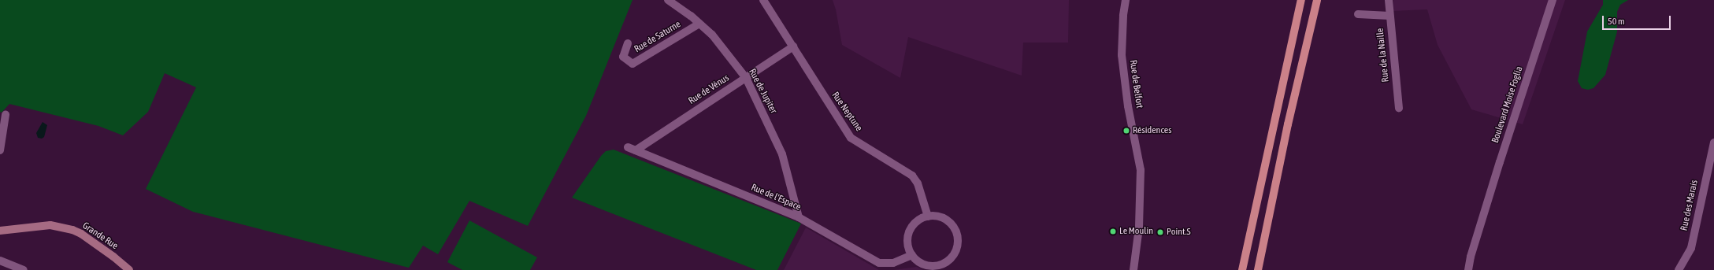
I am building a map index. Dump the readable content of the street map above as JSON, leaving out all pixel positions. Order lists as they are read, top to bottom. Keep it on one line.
{"streets":{"street":["Rue de Saturne","Rue de la Naille","Rue de Belfort","Rue de Vénus","Rue de Jupiter","Boulevard Moise Foglia","Rue Neptune","Rue de l'Espace","Rue des Marais","Grande Rue"]},"crossings":[["Rue de Saturne","Rue de Jupiter"],["Rue de Vénus","Rue de Jupiter"],["Rue de Vénus","Rue Neptune"],["Rue de Vénus","Rue de l'Espace"],["Rue de Jupiter","Rue de l'Espace"],["Rue Neptune","Rue de l'Espace"]],"places":["Résidences","Le Moulin","Point.S"],"scale_bar":"50 m"}
